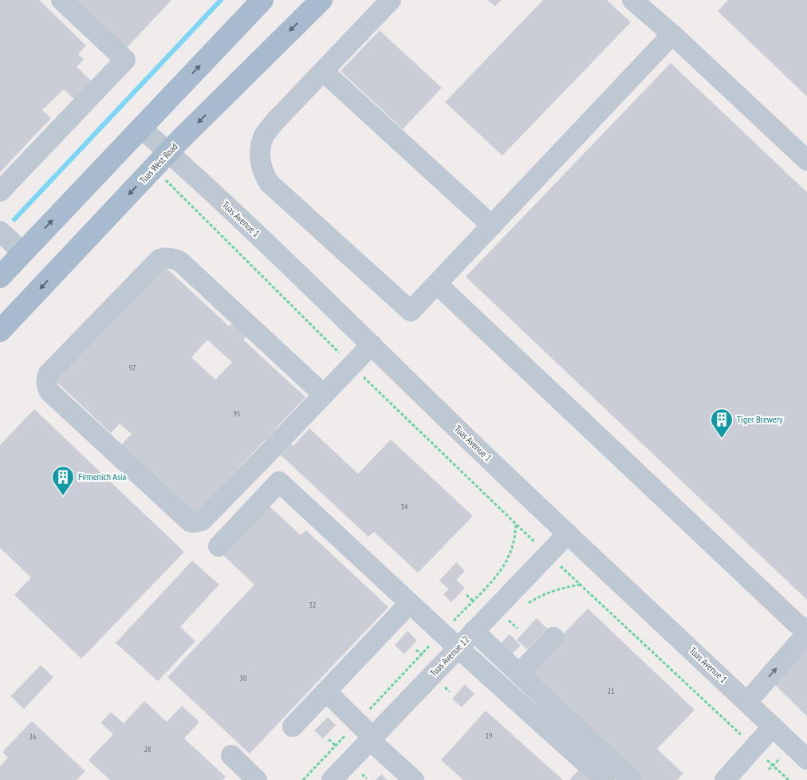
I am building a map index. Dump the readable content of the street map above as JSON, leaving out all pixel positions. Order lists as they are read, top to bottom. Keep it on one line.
{"streets":{"main road":["Tuas West Road"],"street":["Tuas Avenue 1","Tuas Avenue 12"]},"crossings":[["Tuas West Road","Tuas Avenue 1"],["Tuas Avenue 1","Tuas Avenue 12"]],"places":{"building":["Tiger Brewery","Firmenich Asia"]},"house_numbers":["97","95","34","32","30","21","19","26","28"]}
